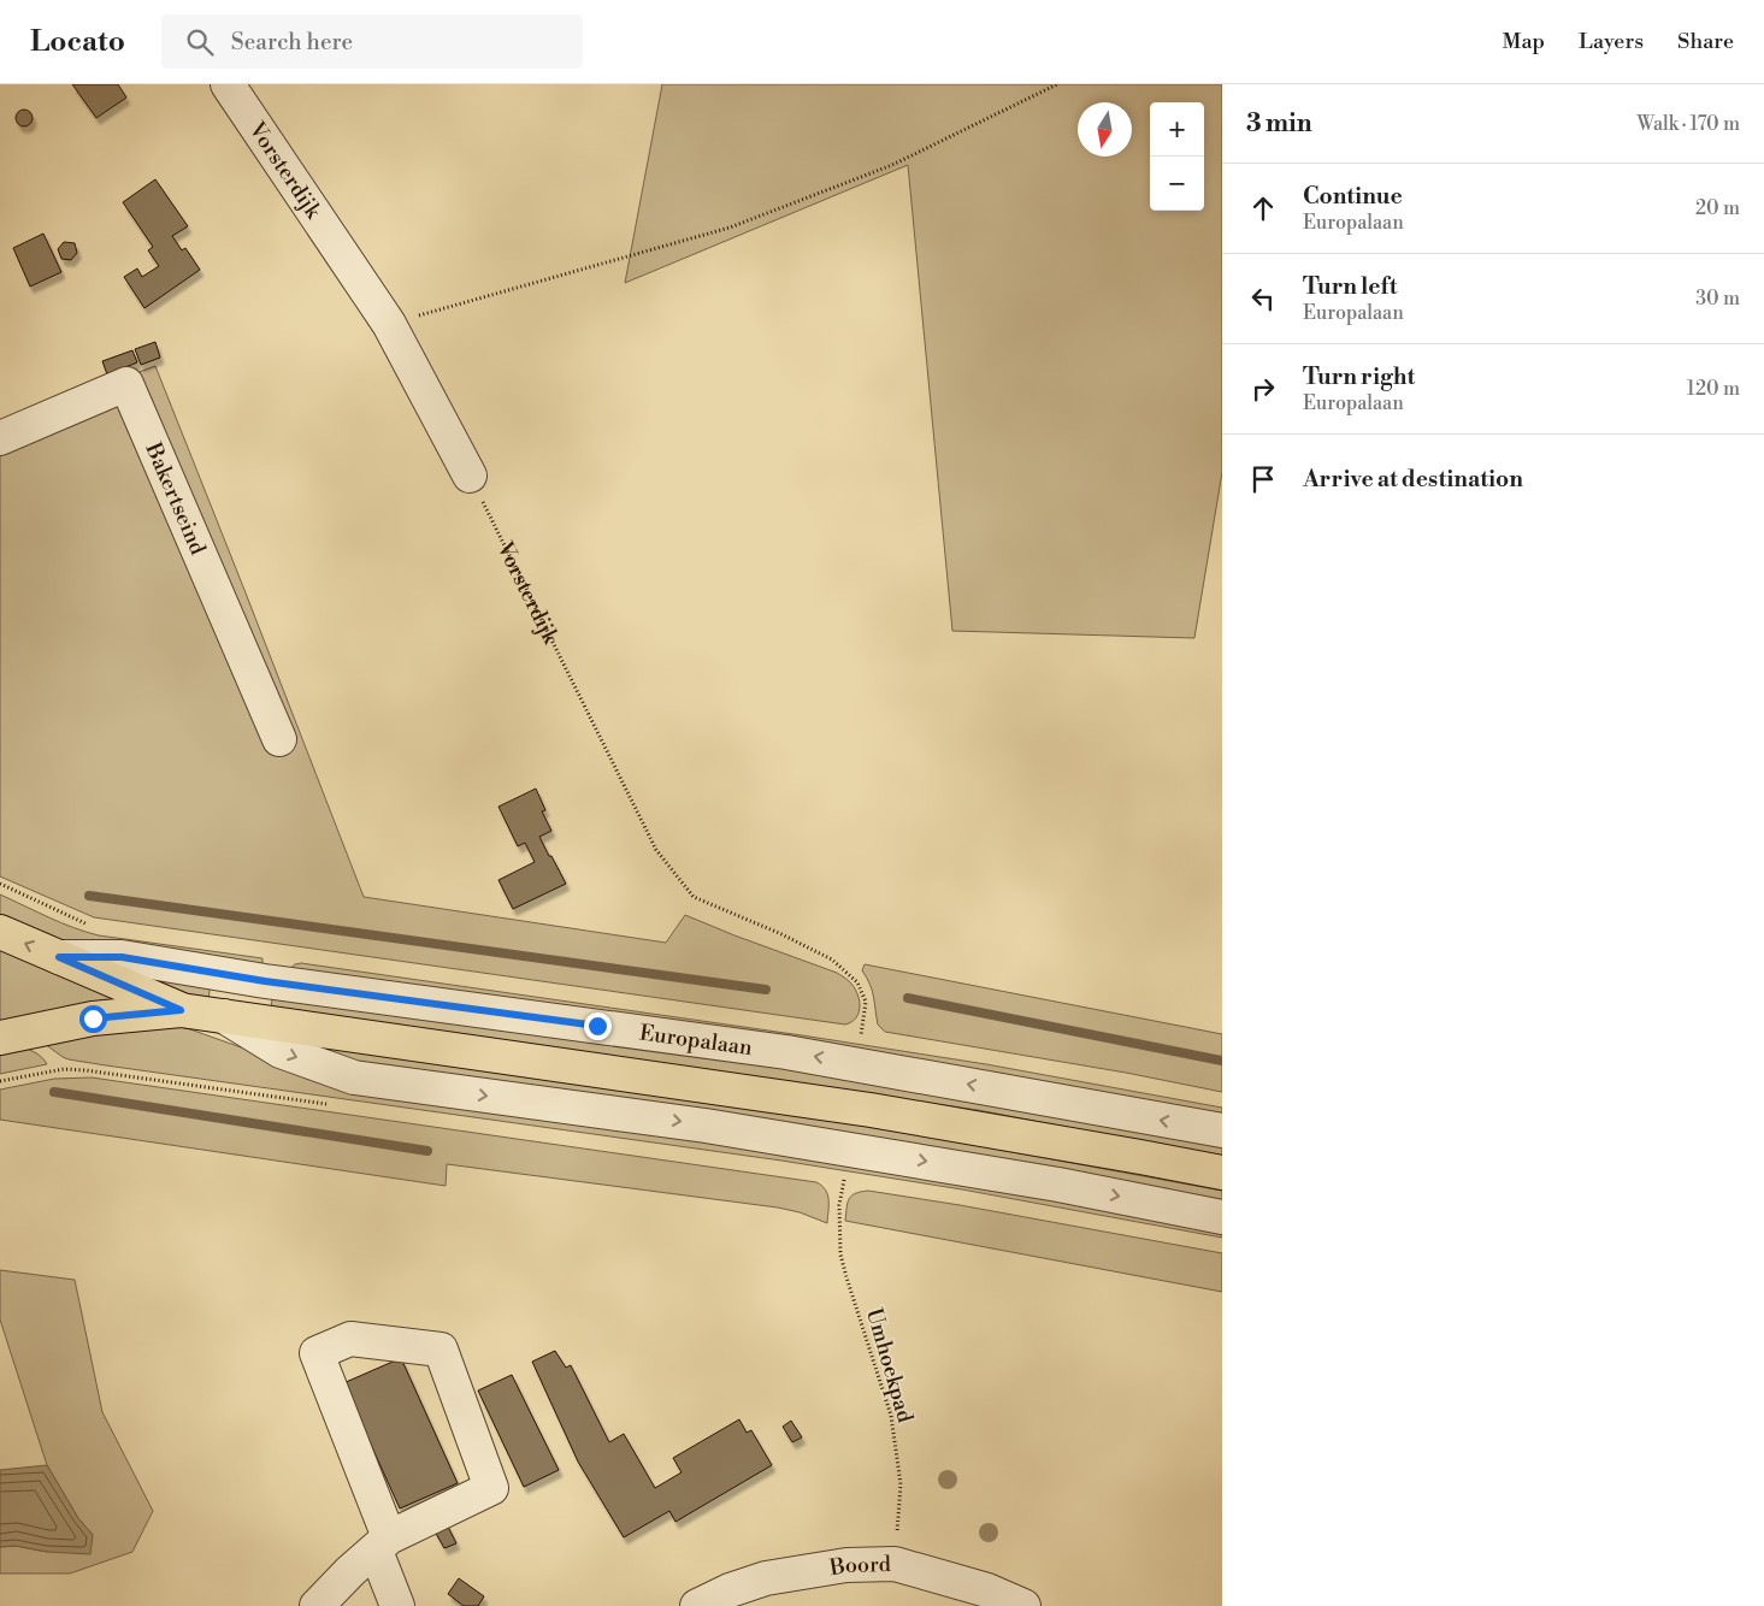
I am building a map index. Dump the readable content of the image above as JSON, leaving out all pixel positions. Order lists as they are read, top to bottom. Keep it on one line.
{"streets":{"main road":["Europalaan"],"street":["Vorsterdijk","Bakertseind","Boord"],"path":["Umhoekpad"]},"crossings":[["Umhoekpad","Boord"]],"north":"bottom","page":{"header":"Locato","search":"Search here","nav":["Map","Layers","Share"],"heading":["3 min","Walk · 170 m"],"map_buttons":["+","−"],"list":[["Continue","Europalaan","20 m"],["Turn left","Europalaan","30 m"],["Turn right","Europalaan","120 m"],"Arrive at destination"]}}
